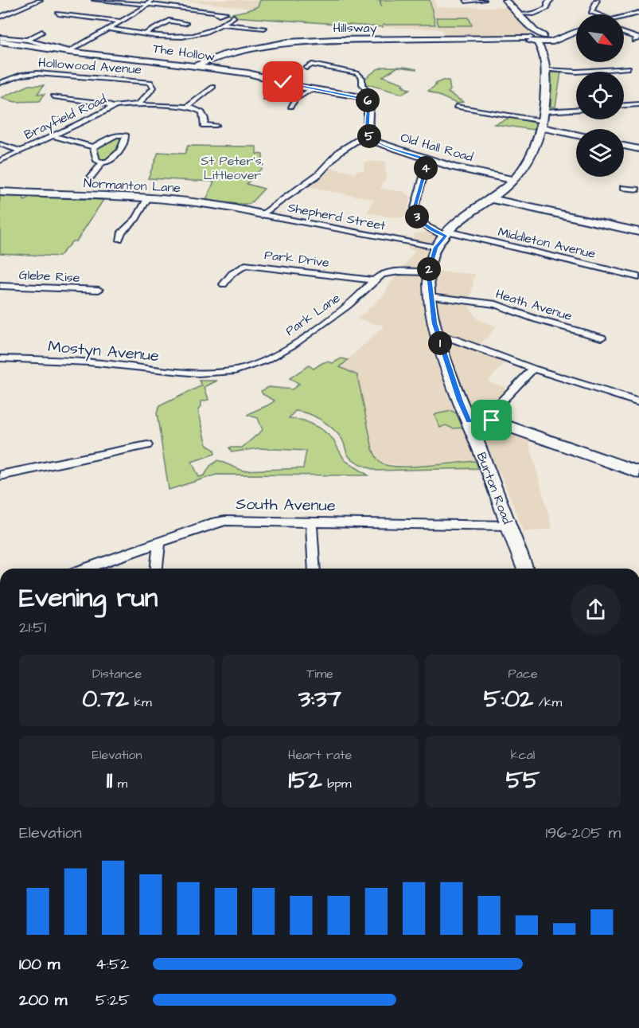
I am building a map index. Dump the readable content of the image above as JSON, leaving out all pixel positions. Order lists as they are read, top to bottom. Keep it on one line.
{"streets":{"street":["Hillsway","The Hollow","Hollowood Avenue","Brayfield Road","Old Hall Road","Normanton Lane","Shepherd Street","Middleton Avenue","Park Drive","Glebe Rise","Heath Avenue","Park Lane","Mostyn Avenue","Burton Road","South Avenue"]},"crossings":[["Hillsway","The Hollow"],["Hillsway","Burton Road"],["Hollowood Avenue","Brayfield Road"],["Old Hall Road","Middleton Avenue"],["Old Hall Road","Burton Road"],["Normanton Lane","Shepherd Street"],["Shepherd Street","Burton Road"],["Middleton Avenue","Burton Road"],["Park Drive","Park Lane"],["Heath Avenue","Burton Road"],["Park Lane","Mostyn Avenue"],["Park Lane","Burton Road"],["Burton Road","South Avenue"]],"parks":["St Peter's, Littleover"],"north":"bottom right","page":{"pins":["6","5","4","3","2","1"],"heading":["Evening run","21:51"],"stats":[["Distance","0.72 km"],["Time","3:37"],["Pace","5:02 /km"],["Elevation","11 m"],["Heart rate","152 bpm"],["kcal","55"]],"chart":["Elevation","196–205 m"],"list":[{"name":"100 m","note":"4:52"},{"name":"200 m","note":"5:25"}]}}
